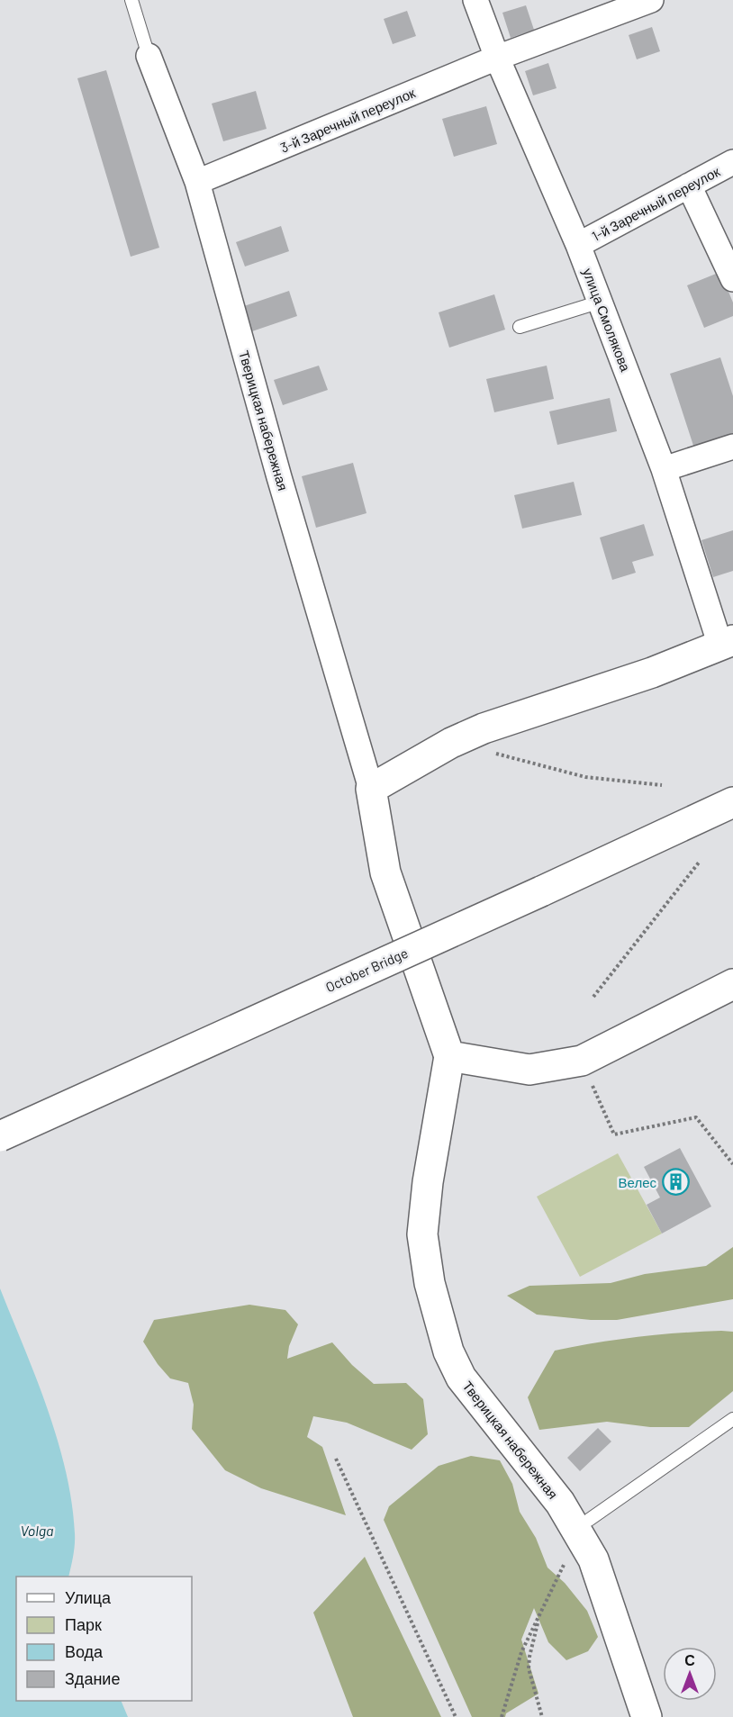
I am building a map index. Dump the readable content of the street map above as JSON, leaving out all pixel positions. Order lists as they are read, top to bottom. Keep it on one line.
{"streets":{"main road":["Тверицкая набережная","October Bridge"],"street":["3-й Заречный переулок","1-й Заречный переулок","улица Смолякова"]},"crossings":[["3-й Заречный переулок","улица Смолякова"],["3-й Заречный переулок","Тверицкая набережная"],["1-й Заречный переулок","улица Смолякова"]],"water":["Volga"],"places":{"building":["Велес"]},"legend":["Улица","Парк","Вода","Здание"],"north":"top"}
